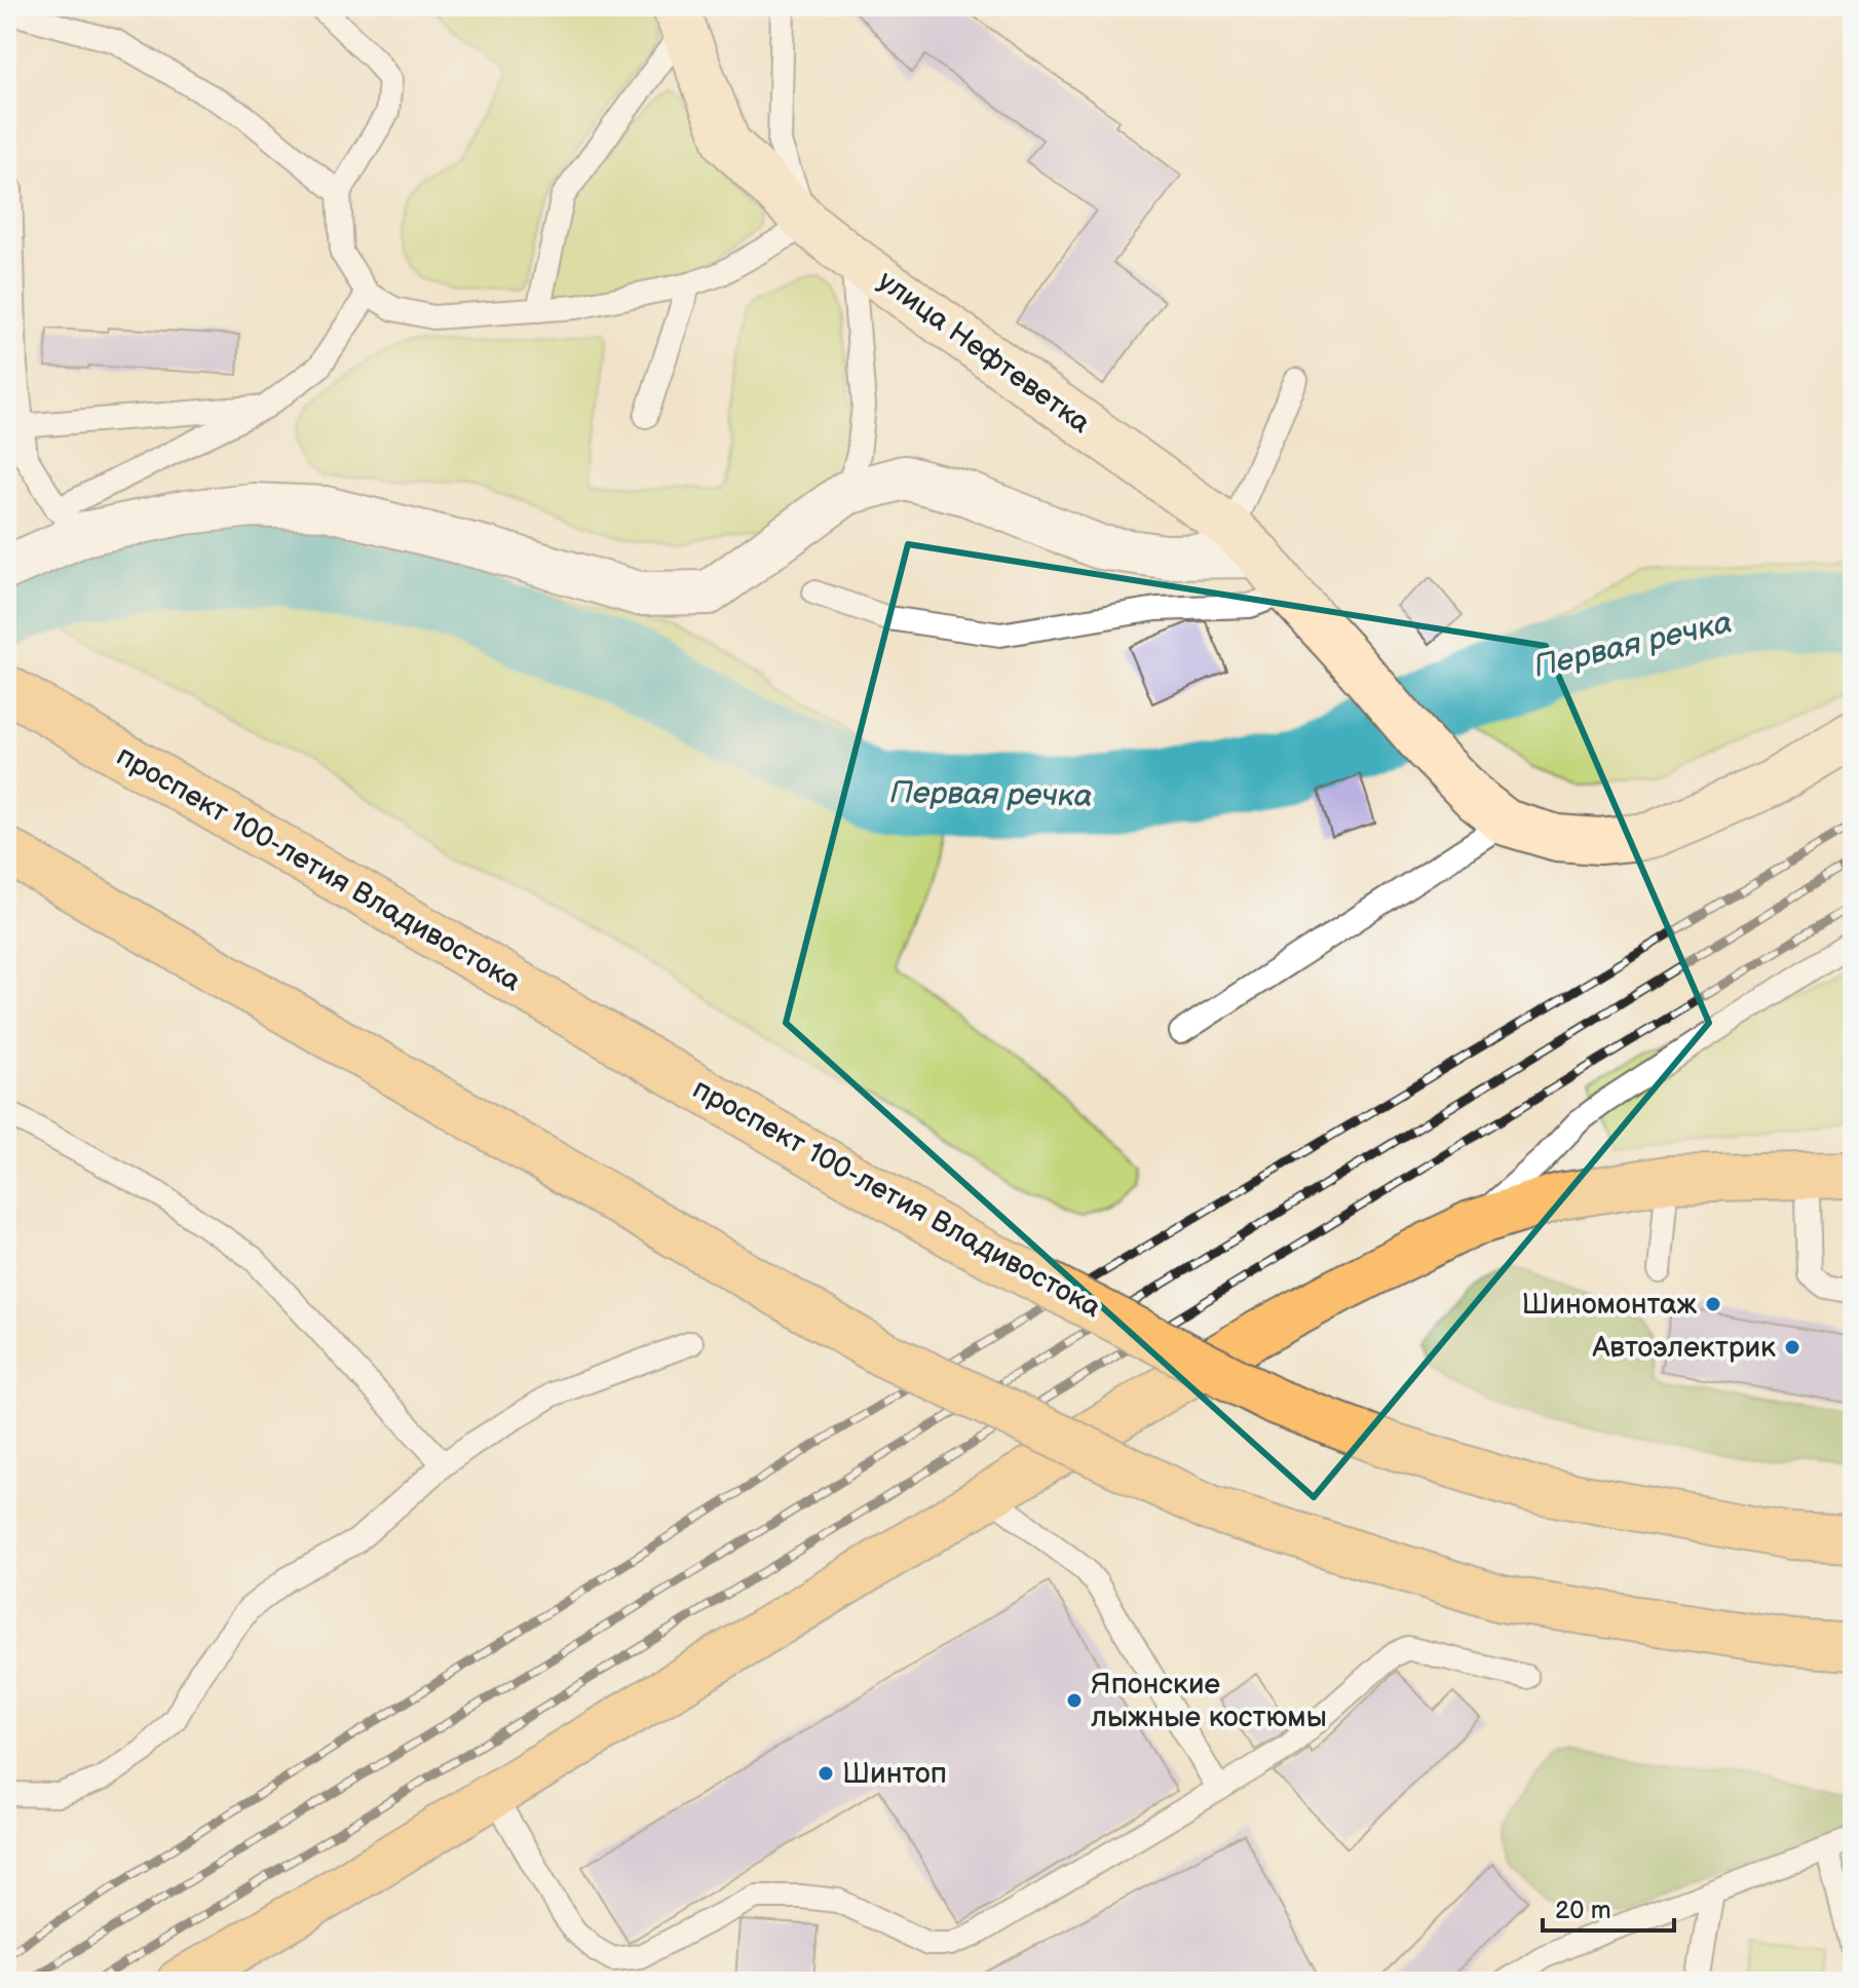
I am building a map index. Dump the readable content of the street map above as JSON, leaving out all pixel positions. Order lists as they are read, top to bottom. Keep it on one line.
{"streets":{"main road":["проспект 100-летия Владивостока"],"street":["улица Нефтеветка"]},"water":["Первая речка"],"places":["Шиномонтаж","Автоэлектрик","Японские лыжные костюмы","Шинтоп"],"scale_bar":"20 m"}
